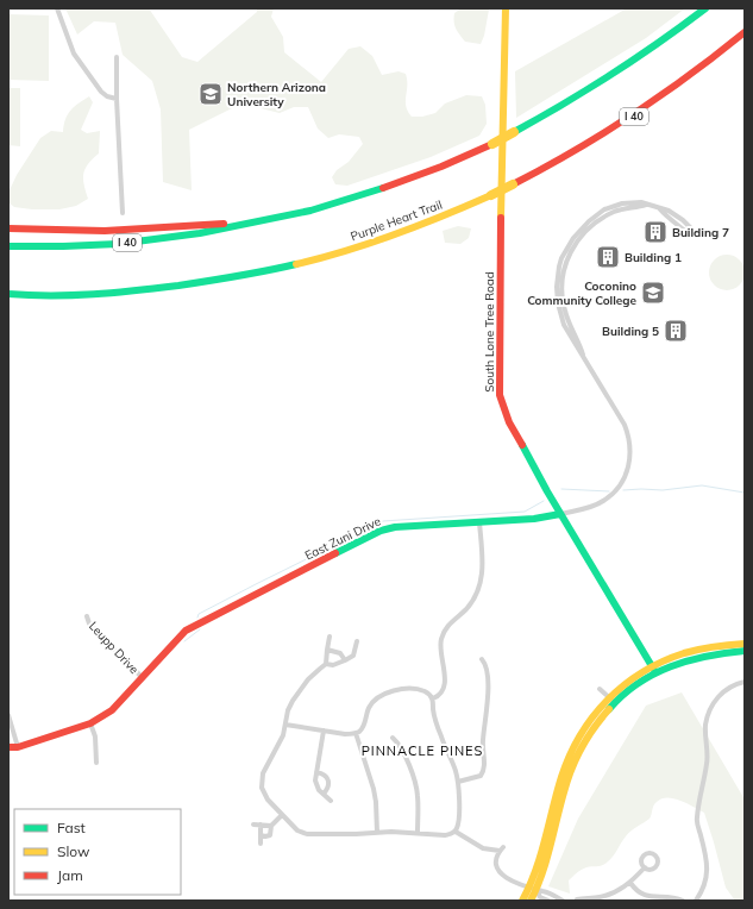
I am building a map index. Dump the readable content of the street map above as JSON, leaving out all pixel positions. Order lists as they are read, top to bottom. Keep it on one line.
{"streets":{"main road":["I 40","Purple Heart Trail","South Lone Tree Road","East Zuni Drive"],"street":["Leupp Drive"]},"crossings":[["South Lone Tree Road","East Zuni Drive"],["East Zuni Drive","Leupp Drive"]],"districts":["PINNACLE PINES"],"places":{"school or university":["Northern Arizona University","Coconino Community College"],"building":["Building 7","Building 1","Building 5"]},"legend":["Fast","Slow","Jam"]}
